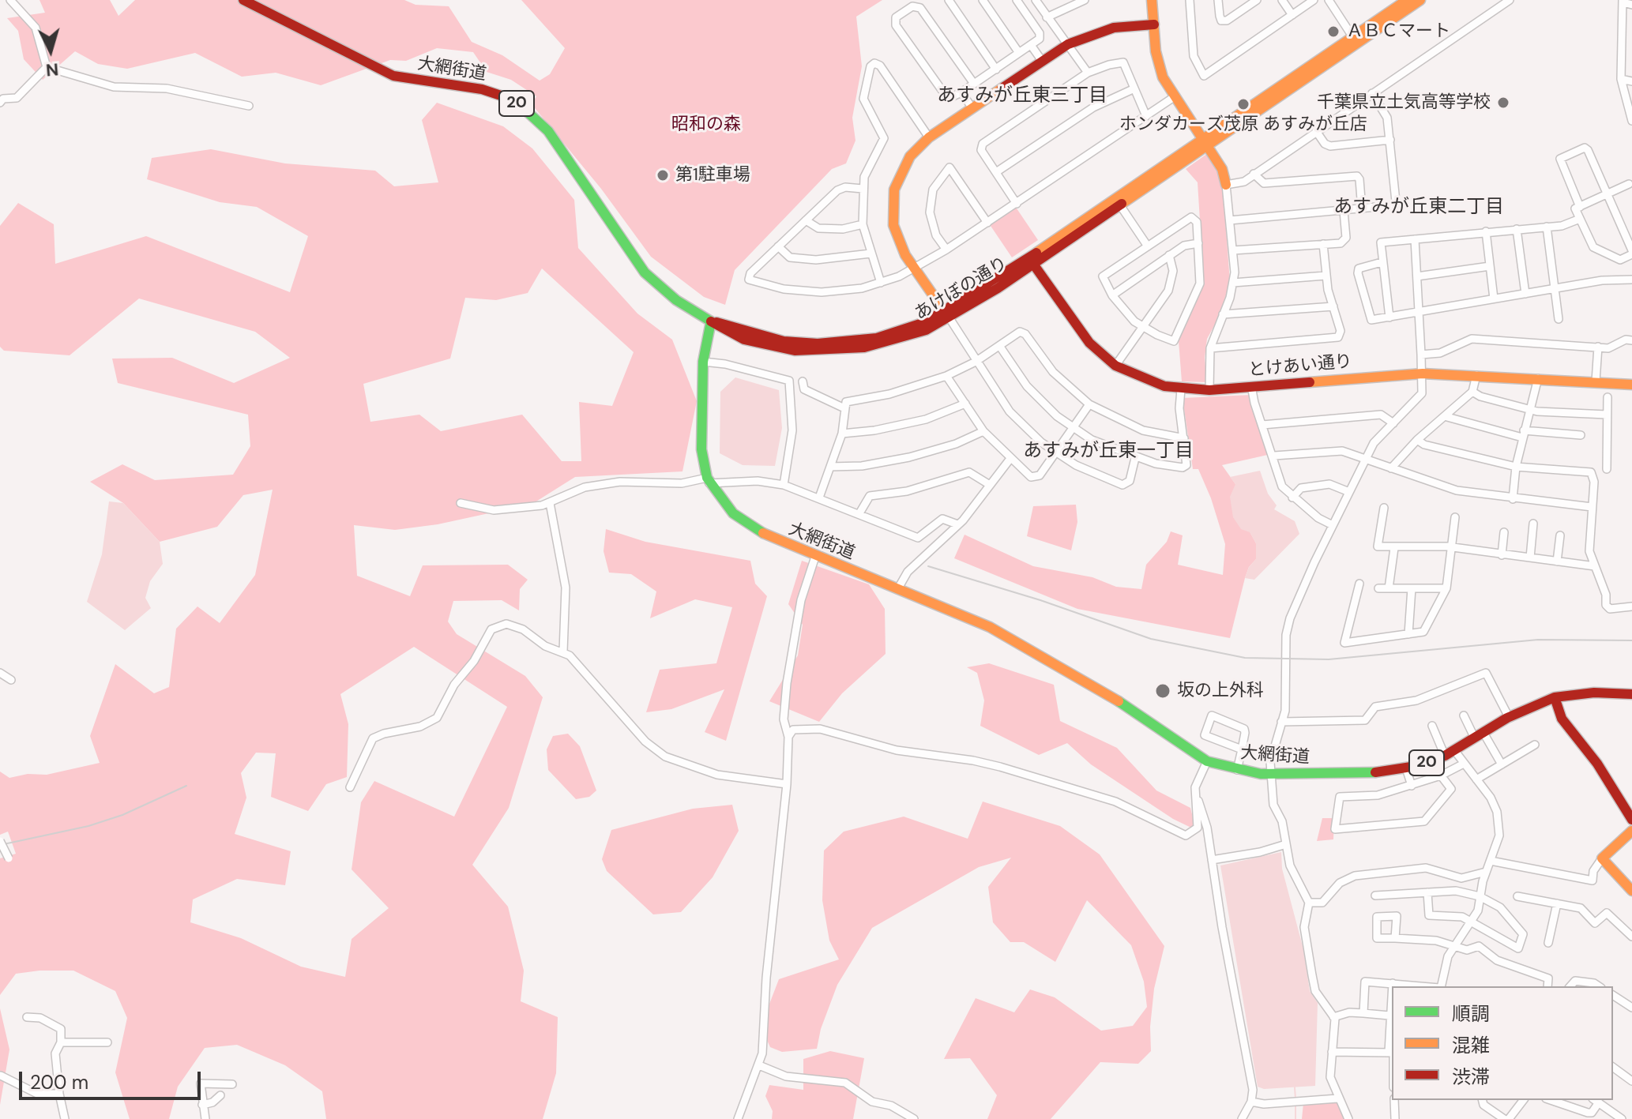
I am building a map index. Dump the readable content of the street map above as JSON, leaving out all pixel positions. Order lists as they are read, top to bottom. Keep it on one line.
{"streets":{"street":["大網街道","20","あけぼの通り","とけあい通り"]},"crossings":[["大網街道","あけぼの通り"],["あけぼの通り","とけあい通り"]],"districts":["あすみが丘東三丁目","あすみが丘東二丁目","あすみが丘東一丁目"],"parks":["昭和の森"],"places":["ＡＢＣマート","千葉県立土気高等学校","ホンダカーズ茂原 あすみが丘店","第1駐車場","坂の上外科"],"legend":["順調","混雑","渋滞"],"scale_bar":"200 m","north":"bottom"}
